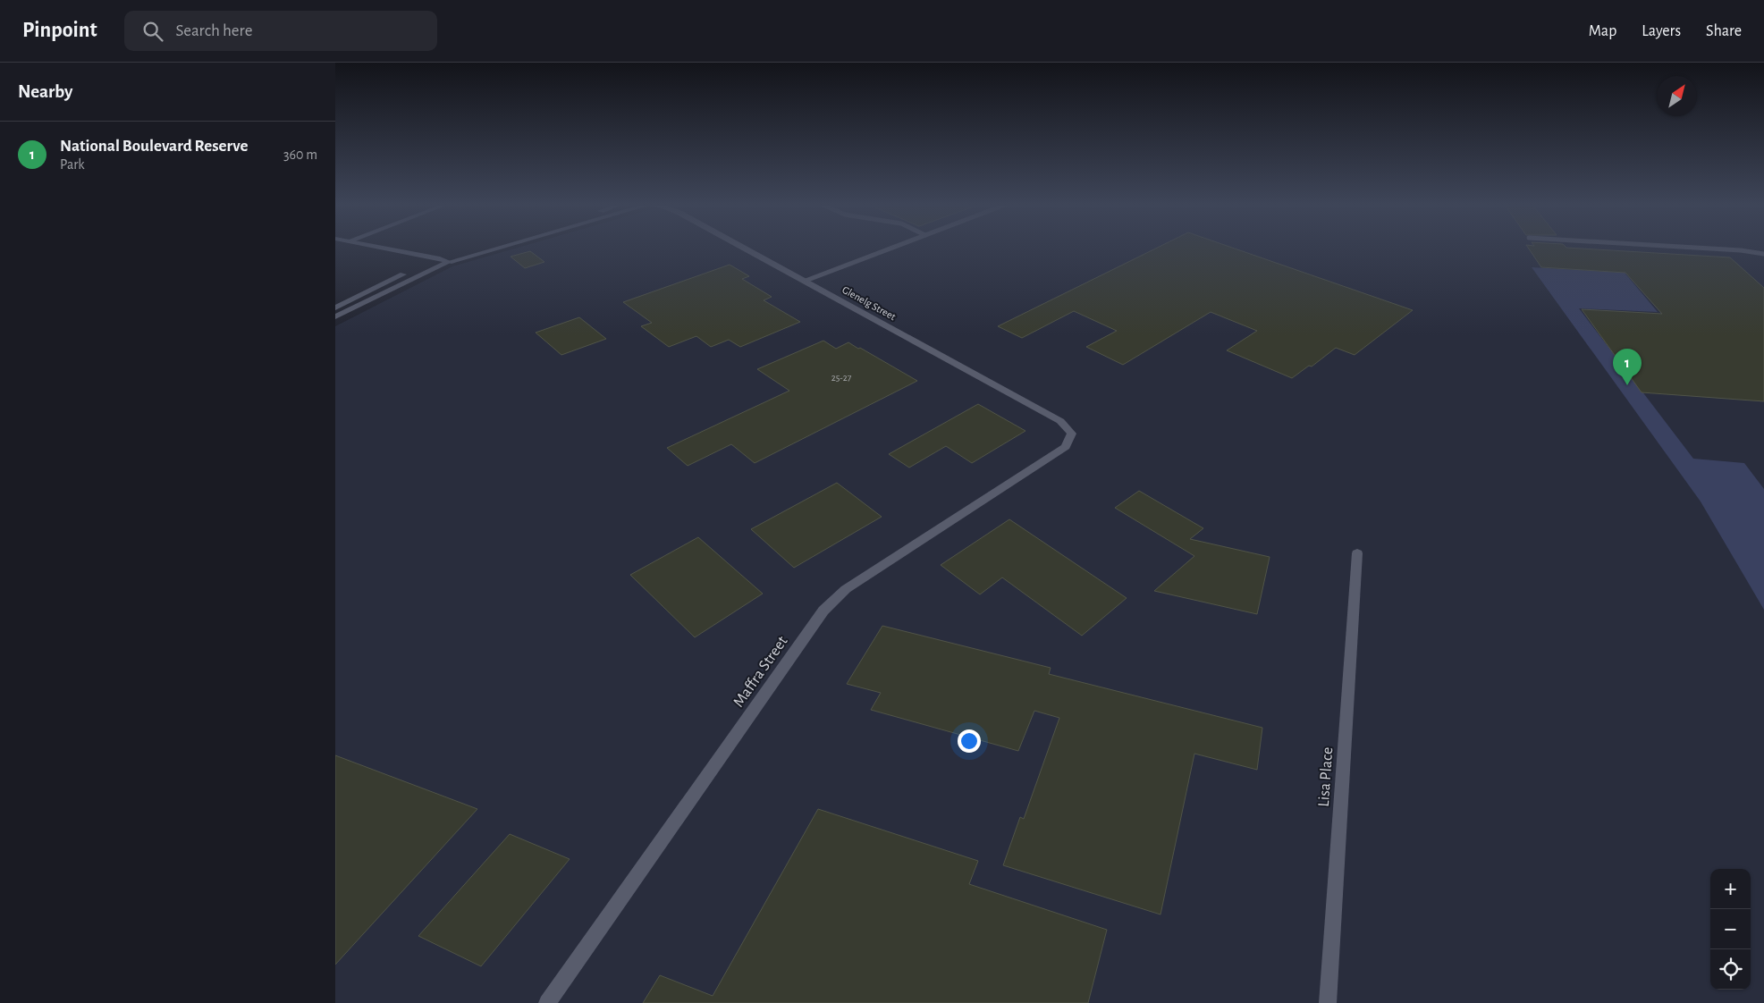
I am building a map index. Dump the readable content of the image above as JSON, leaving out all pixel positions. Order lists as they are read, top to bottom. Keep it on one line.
{"streets":{"street":["Glenelg Street","Maffra Street","Lisa Place"]},"crossings":[["Glenelg Street","Maffra Street"]],"house_numbers":["25-27"],"north":"top right","page":{"header":"Pinpoint","search":"Search here","nav":["Map","Layers","Share"],"heading":"Nearby","list":[{"mark":"1","name":"National Boulevard Reserve","note":"Park","value":"360 m"}],"pins":"1","map_buttons":["+","−"]}}
